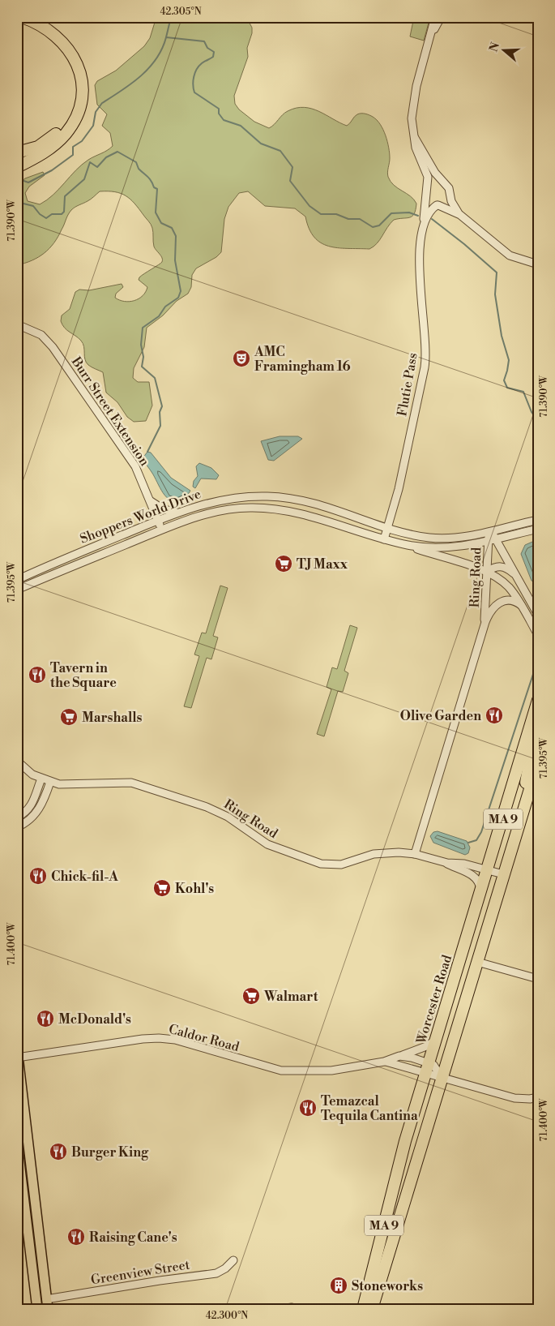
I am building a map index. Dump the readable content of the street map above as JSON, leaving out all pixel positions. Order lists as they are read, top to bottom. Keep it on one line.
{"streets":{"highway":["MA 9","Worcester Road"],"street":["Flutie Pass","Burr Street Extension","Shoppers World Drive","Ring Road","Caldor Road","Greenview Street"]},"crossings":[["Flutie Pass","Shoppers World Drive"],["Burr Street Extension","Shoppers World Drive"],["Shoppers World Drive","Ring Road"],["Ring Road","MA 9"],["Ring Road","Worcester Road"],["MA 9","Caldor Road"],["Worcester Road","Caldor Road"]],"places":{"theatre":["AMC Framingham 16"],"supermarket":["TJ Maxx","Marshalls","Kohl's","Walmart"],"restaurant":["Tavern in the Square","Olive Garden","Chick-fil-A","McDonald's","Temazcal Tequila Cantina","Burger King","Raising Cane's"],"building":["Stoneworks"]},"north":"left","coordinates":["42.305°N","71.390°W","71.395°W","71.400°W","42.300°N"]}
